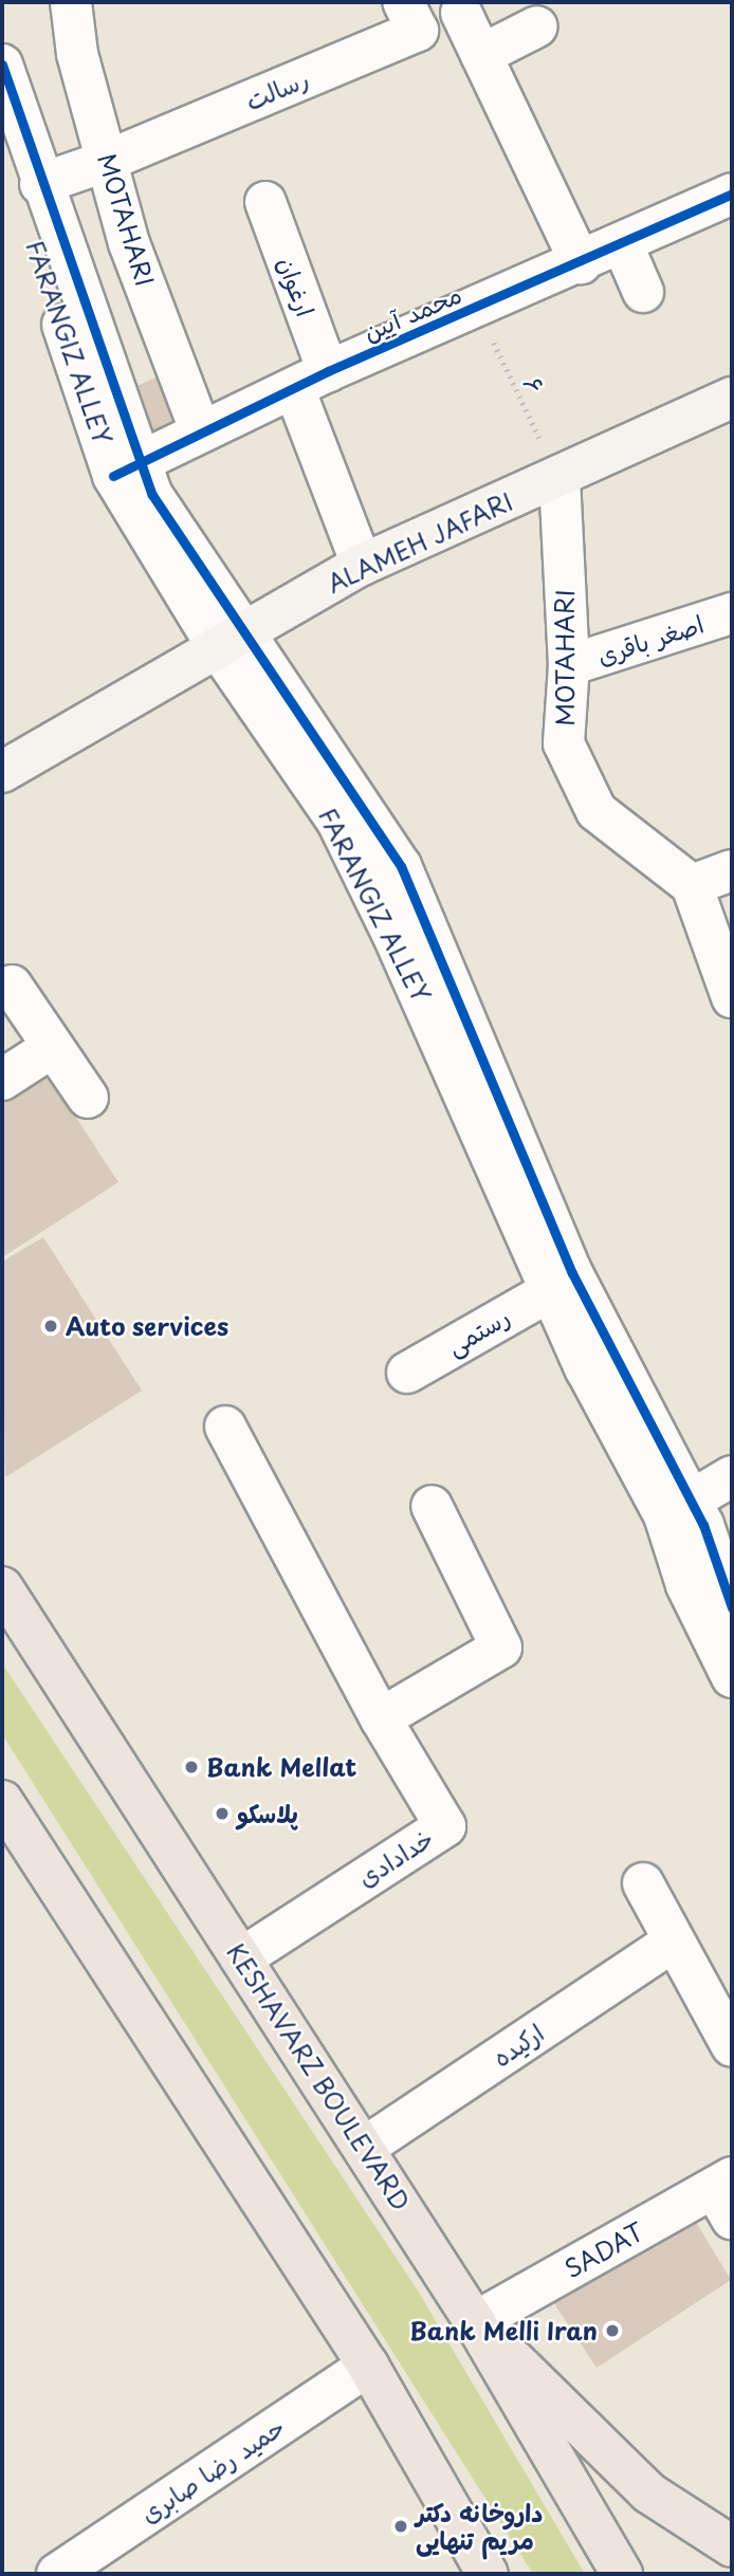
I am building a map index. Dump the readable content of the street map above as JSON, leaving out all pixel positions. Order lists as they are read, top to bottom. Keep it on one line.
{"streets":{"main road":["ALAMEH JAFARI","KESHAVARZ BOULEVARD"],"street":["رسالت","MOTAHARI","ارغوان","محمد آیین","FARANGIZ ALLEY","اصغر باقری","رستمی","خدادادی","ارکیده","SADAT","حمید رضا صابری"],"path":["۶"]},"crossings":[["رسالت","MOTAHARI"],["MOTAHARI","محمد آیین"],["MOTAHARI","۶"],["MOTAHARI","ALAMEH JAFARI"],["MOTAHARI","اصغر باقری"],["ارغوان","محمد آیین"],["محمد آیین","FARANGIZ ALLEY"],["محمد آیین","۶"],["FARANGIZ ALLEY","ALAMEH JAFARI"],["FARANGIZ ALLEY","رستمی"],["۶","ALAMEH JAFARI"],["خدادادی","KESHAVARZ BOULEVARD"],["ارکیده","KESHAVARZ BOULEVARD"],["KESHAVARZ BOULEVARD","SADAT"]],"places":["Auto services","Bank Mellat","پلاسکو","Bank Melli Iran","داروخانه دکتر مریم تنهایی"]}
